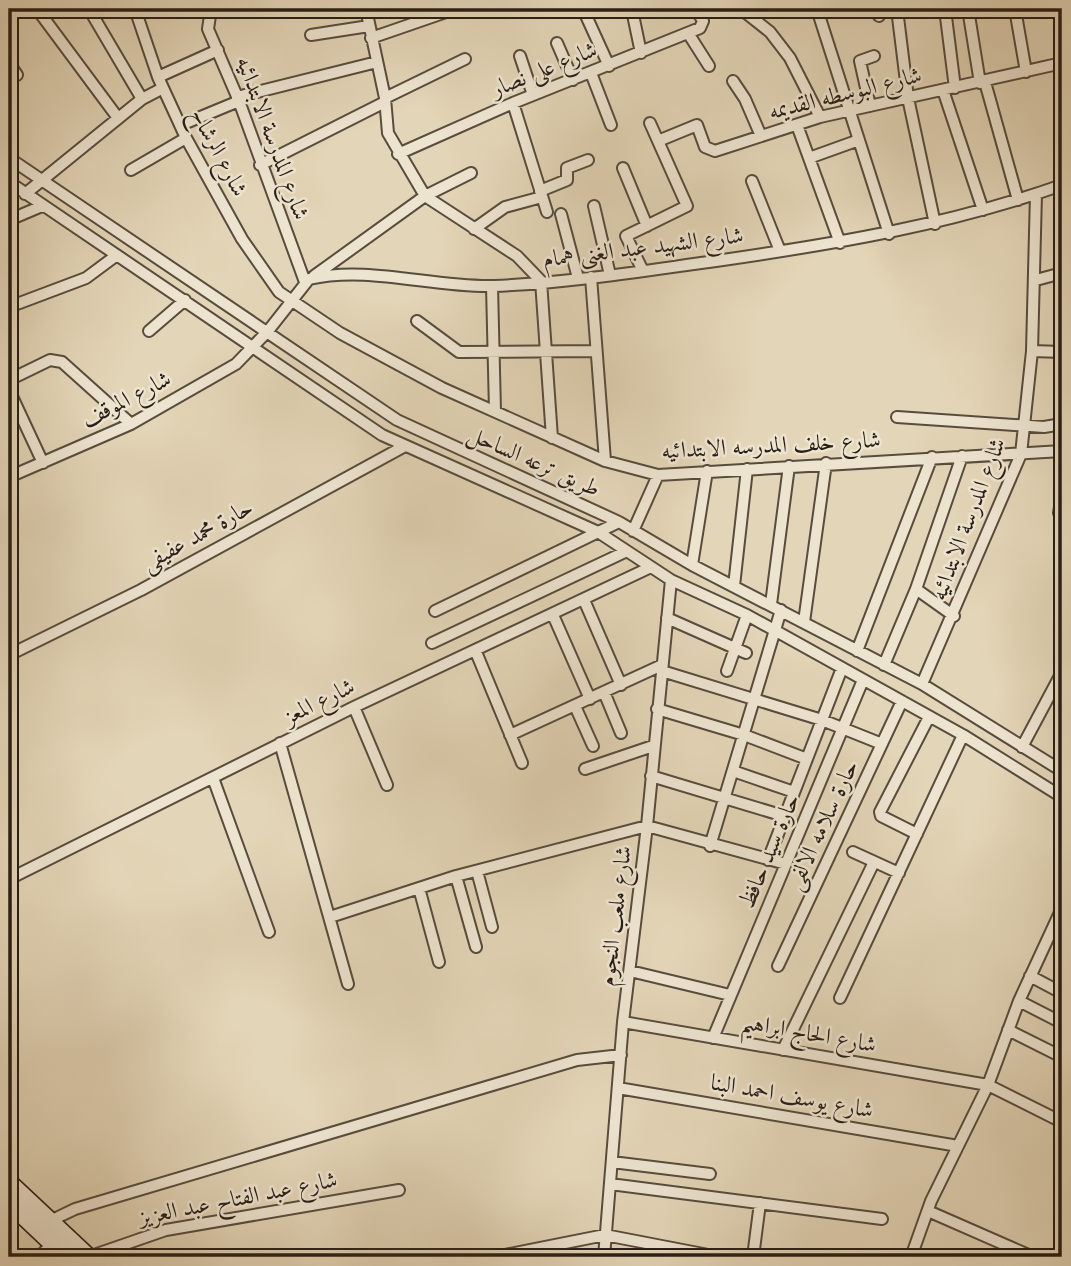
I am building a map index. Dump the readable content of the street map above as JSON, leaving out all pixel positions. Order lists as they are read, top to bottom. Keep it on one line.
{"streets":{"street":["شارع على نصار","شارع البوسطه القديمه","شارع المدرسة الابتدائيه","شارع الرشاح","شارع الشهيد عبد الغنى همام","شارع الموقف","شارع خلف المدرسه الابتدائيه","طريق ترعه الساحل","حارة محمد عفيفى","شارع المعز","حارة سلامه الالفى","حارة سيد حافظ","شارع ملعب النجوم","شارع الحاج ابراهيم","شارع يوسف احمد البنا","شارع عبد الفتاح عبد العزيز"]},"crossings":[["شارع المدرسة الابتدائيه","شارع الشهيد عبد الغنى همام"],["شارع المدرسة الابتدائيه","شارع خلف المدرسه الابتدائيه"],["شارع المدرسة الابتدائيه","طريق ترعه الساحل"],["شارع الرشاح","شارع خلف المدرسه الابتدائيه"],["شارع الموقف","طريق ترعه الساحل"],["طريق ترعه الساحل","حارة محمد عفيفى"],["طريق ترعه الساحل","شارع المعز"],["طريق ترعه الساحل","حارة سلامه الالفى"],["طريق ترعه الساحل","حارة سيد حافظ"],["طريق ترعه الساحل","شارع ملعب النجوم"],["حارة سيد حافظ","شارع الحاج ابراهيم"],["شارع ملعب النجوم","شارع الحاج ابراهيم"],["شارع ملعب النجوم","شارع يوسف احمد البنا"]]}
